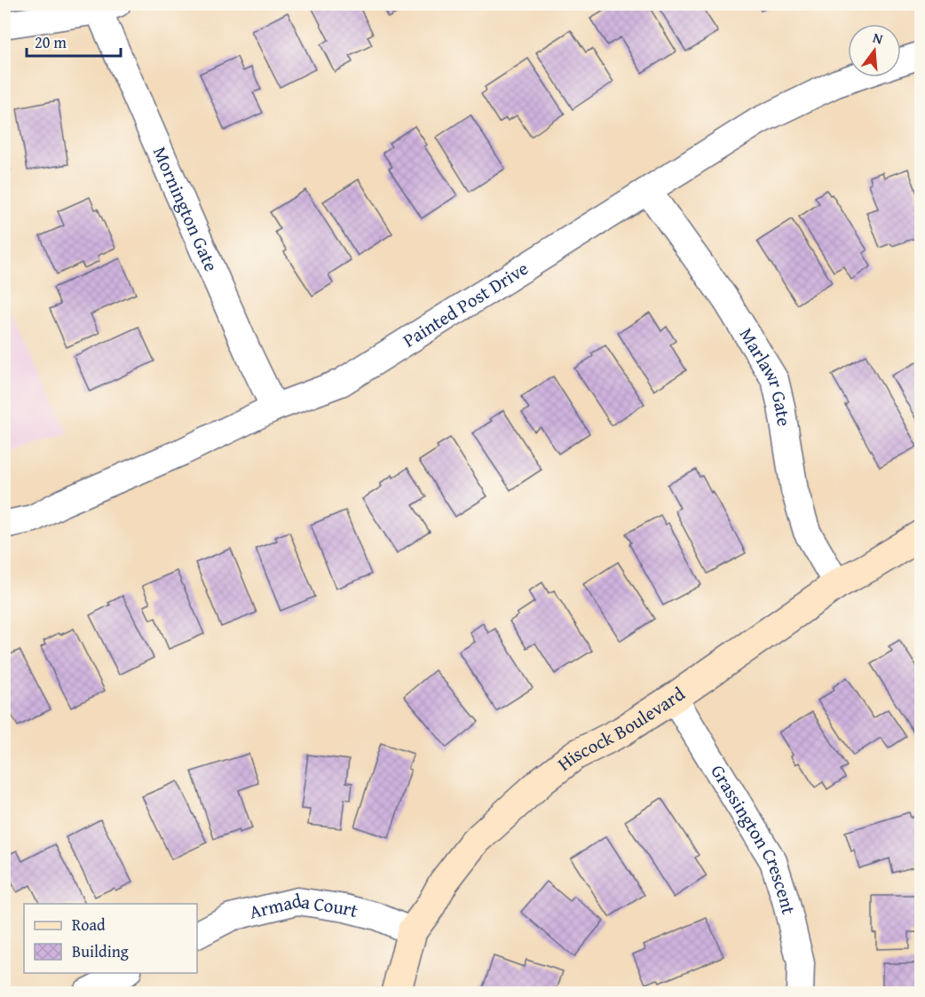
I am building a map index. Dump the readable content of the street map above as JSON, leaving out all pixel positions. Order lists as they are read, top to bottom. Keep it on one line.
{"streets":{"street":["Mornington Gate","Painted Post Drive","Marlawr Gate","Hiscock Boulevard","Grassington Crescent","Armada Court"]},"crossings":[["Mornington Gate","Painted Post Drive"],["Painted Post Drive","Marlawr Gate"],["Marlawr Gate","Hiscock Boulevard"],["Hiscock Boulevard","Grassington Crescent"],["Hiscock Boulevard","Armada Court"]],"legend":["Road","Building"],"scale_bar":"20 m","north":"top"}
